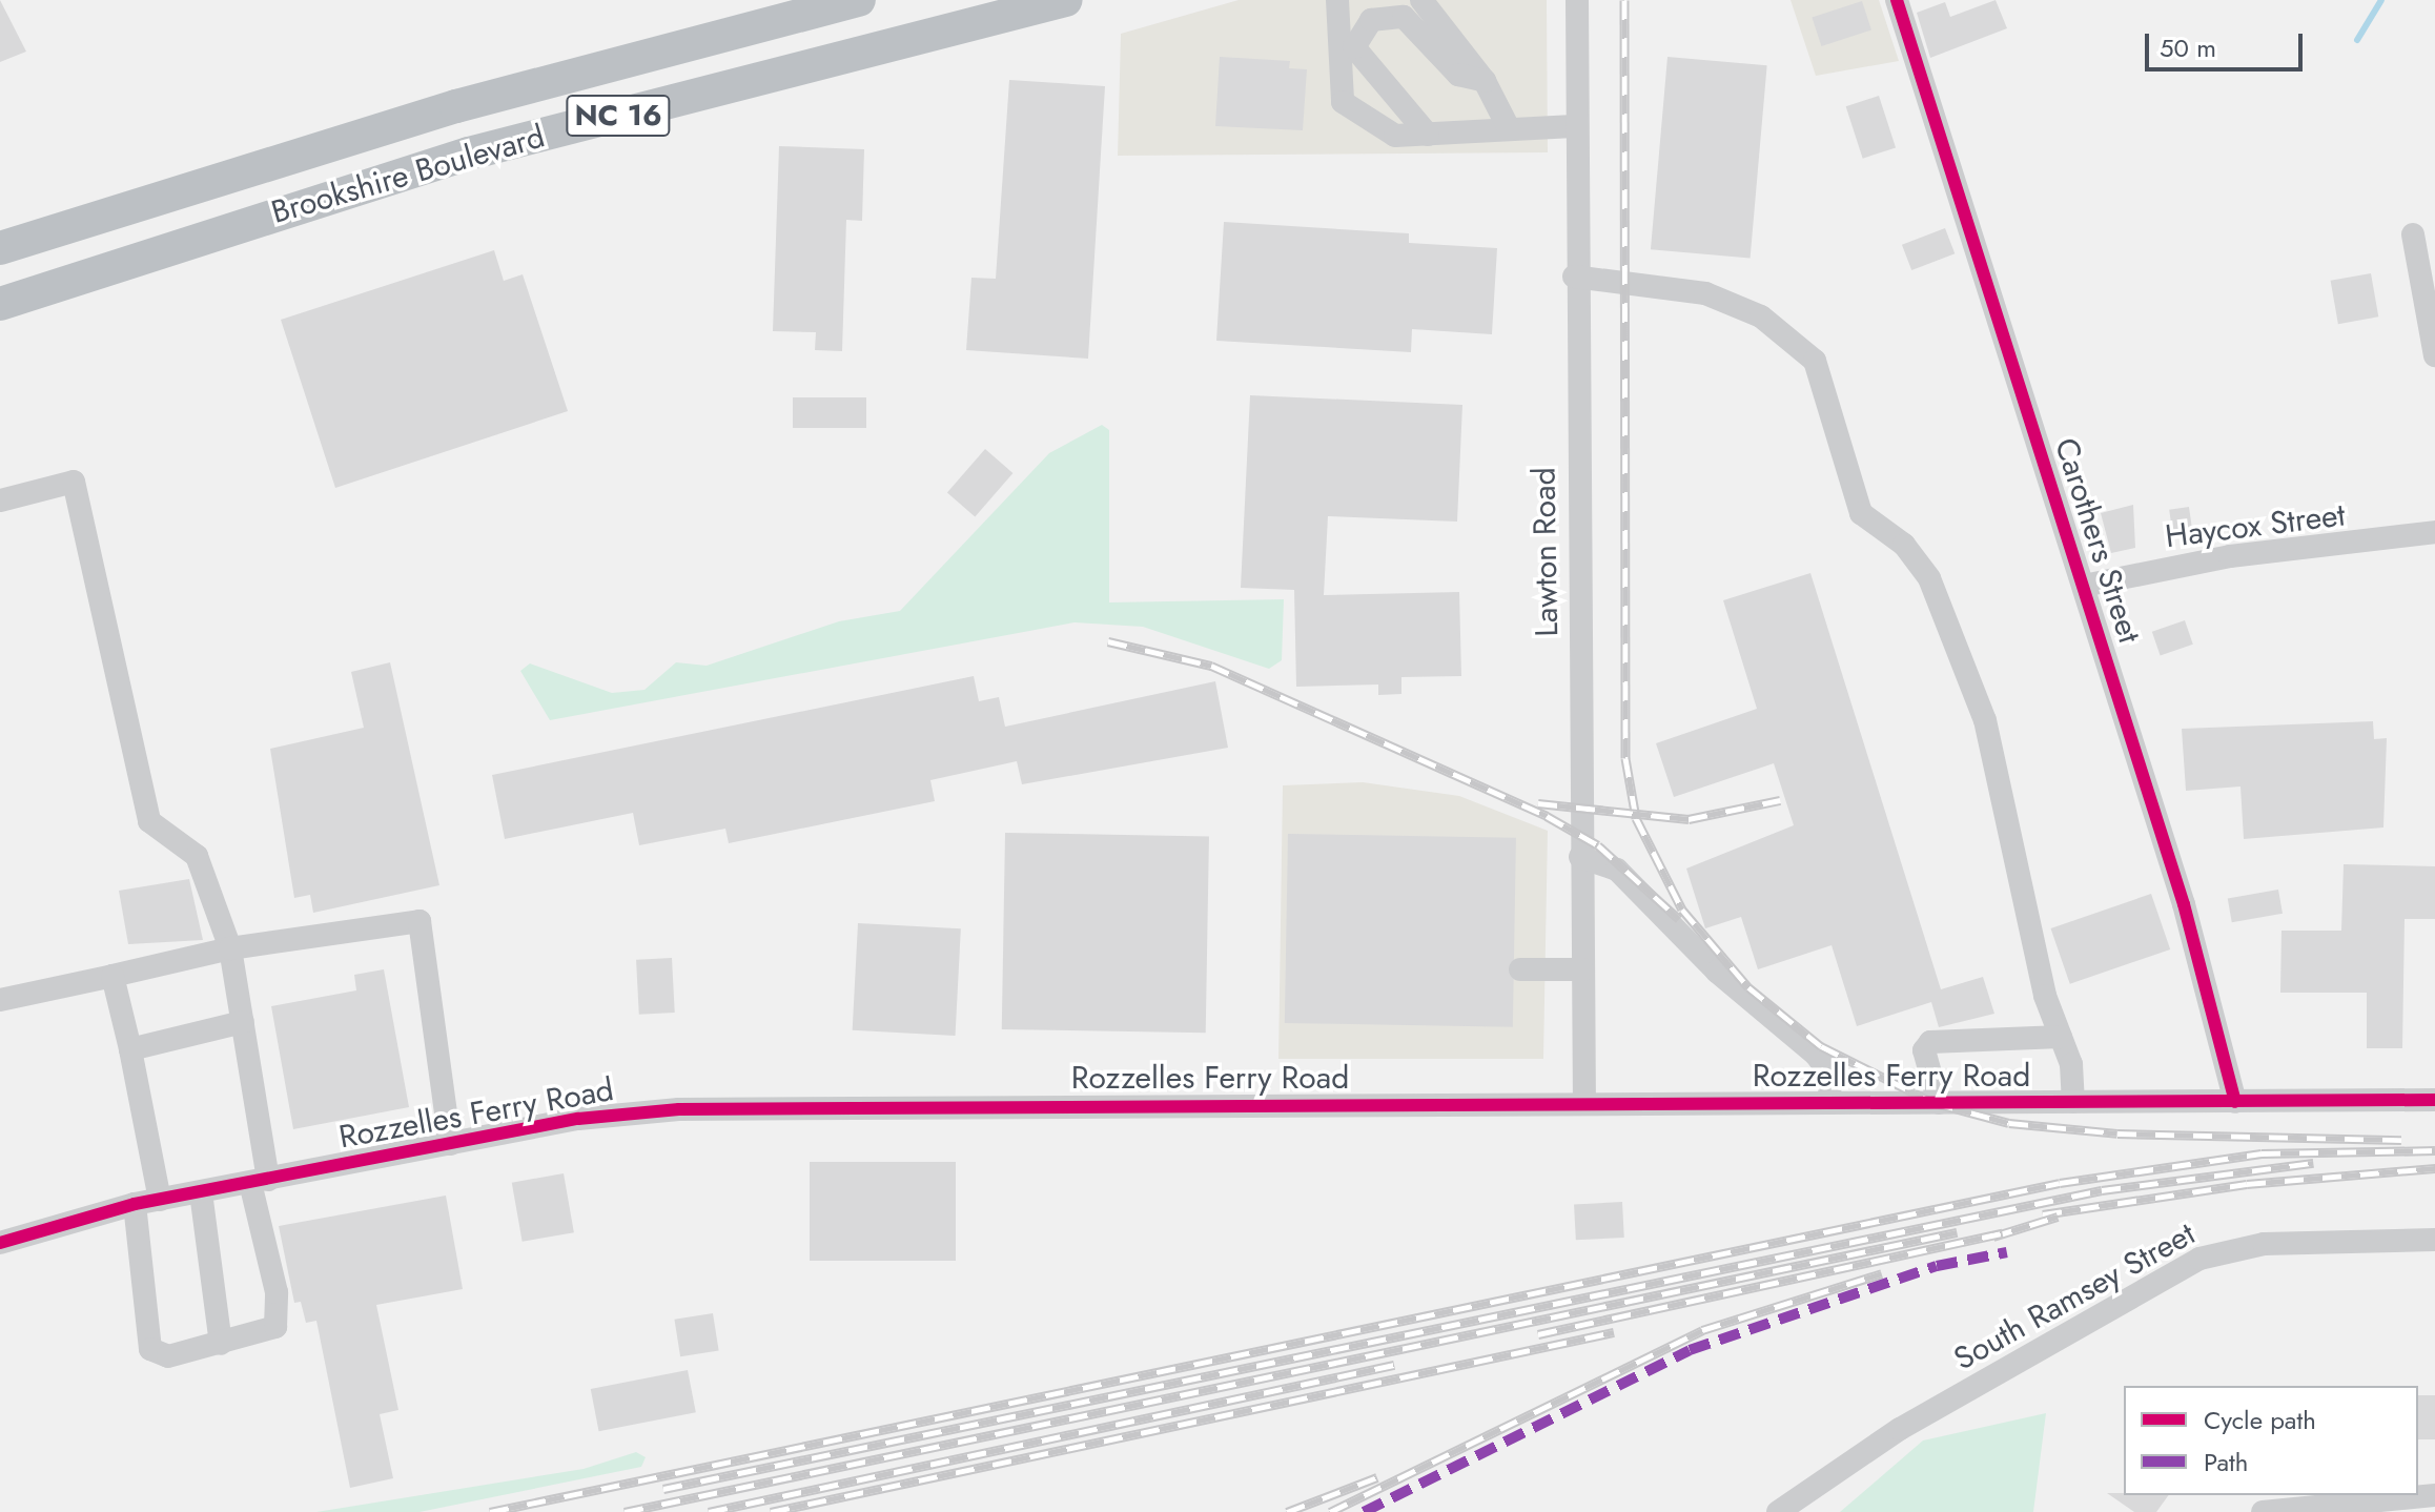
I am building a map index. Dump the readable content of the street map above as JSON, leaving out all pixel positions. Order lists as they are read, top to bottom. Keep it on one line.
{"streets":{"highway":["NC 16","Brookshire Boulevard"],"street":["Haycox Street","Carothers Street","Lawton Road","Rozzelles Ferry Road","South Ramsey Street"]},"crossings":[["Haycox Street","Carothers Street"],["Carothers Street","Rozzelles Ferry Road"],["Lawton Road","Rozzelles Ferry Road"]],"legend":["Cycle path","Path"],"scale_bar":"50 m"}
